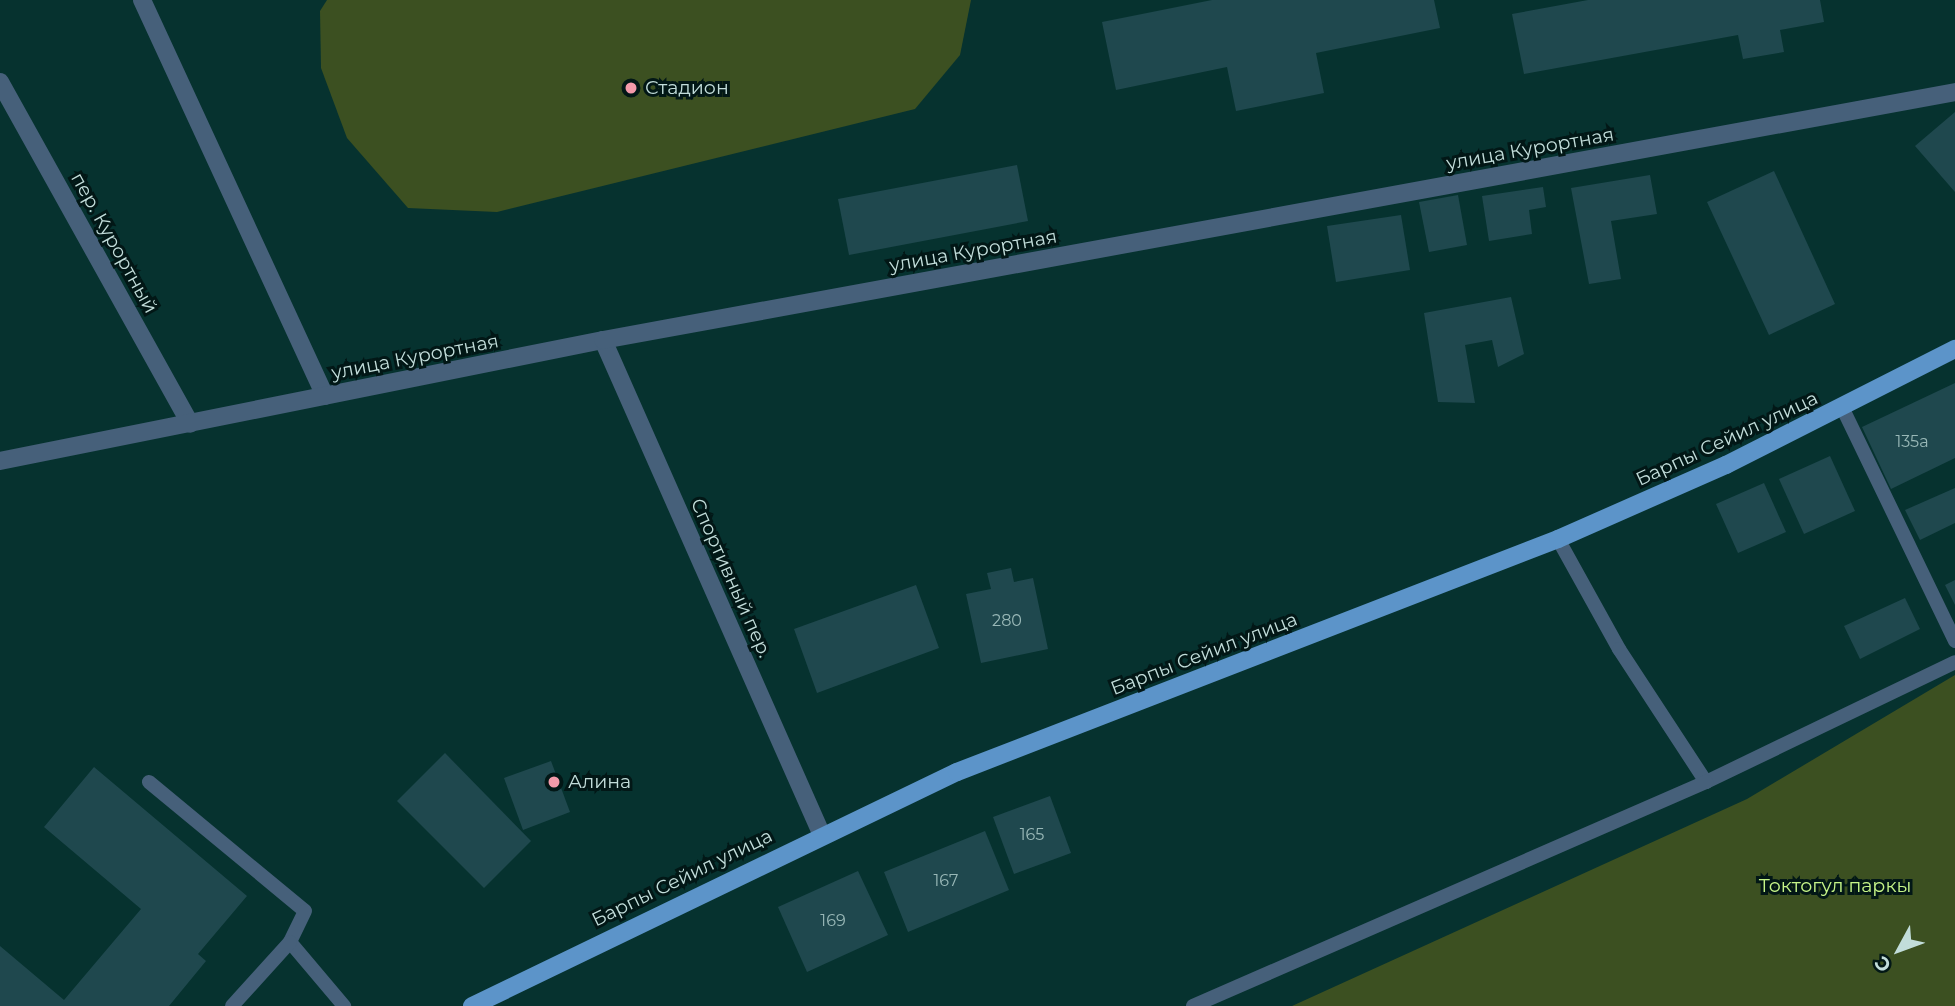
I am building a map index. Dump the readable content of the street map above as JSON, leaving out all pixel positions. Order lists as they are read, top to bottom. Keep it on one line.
{"streets":{"main road":["Барпы Сейил улица"],"street":["улица Курортная","пер. Курортный","Спортивный пер."]},"crossings":[["улица Курортная","пер. Курортный"],["улица Курортная","Спортивный пер."],["Барпы Сейил улица","Спортивный пер."]],"parks":["Токтогул паркы"],"places":["Стадион","Алина"],"house_numbers":["135а","280","165","167","169"],"north":"bottom left"}
